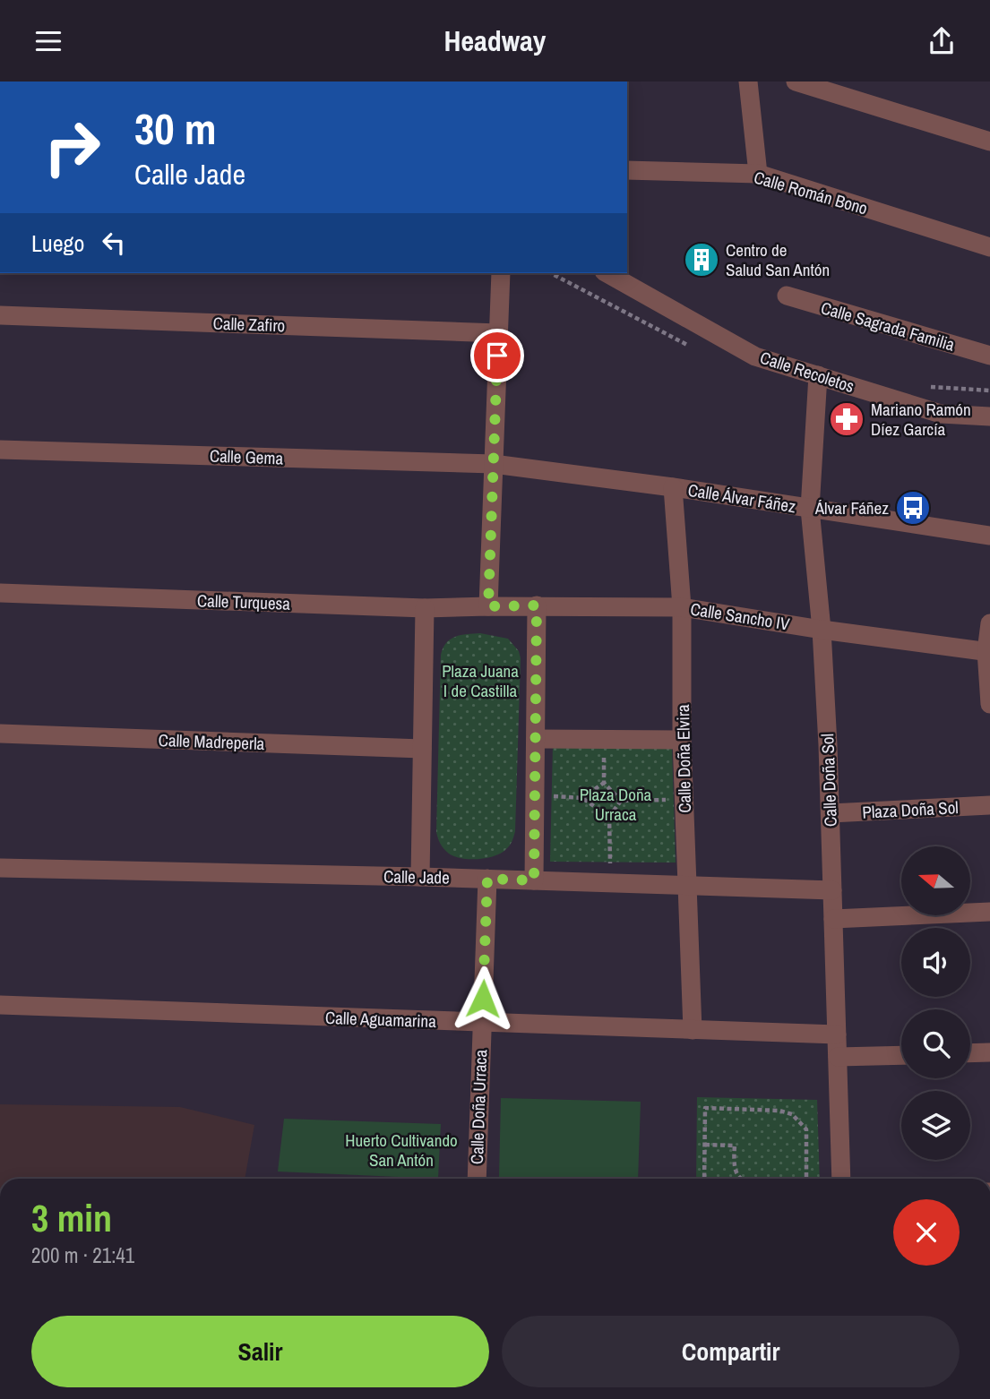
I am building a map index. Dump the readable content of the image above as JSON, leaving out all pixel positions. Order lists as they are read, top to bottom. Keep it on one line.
{"streets":{"street":["Calle Román Bono","Calle Zafiro","Calle Sagrada Familia","Calle Recoletos","Calle Gema","Calle Álvar Fáñez","Calle Turquesa","Calle Sancho IV","Calle Madreperla","Calle Doña Elvira","Calle Doña Sol","Plaza Doña Sol","Calle Jade","Calle Aguamarina","Calle Doña Urraca"]},"crossings":[["Calle Recoletos","Calle Doña Sol"],["Calle Gema","Calle Álvar Fáñez"],["Calle Álvar Fáñez","Calle Doña Elvira"],["Calle Álvar Fáñez","Calle Doña Sol"],["Calle Turquesa","Calle Sancho IV"],["Calle Sancho IV","Calle Doña Elvira"],["Calle Sancho IV","Calle Doña Sol"],["Calle Doña Elvira","Calle Jade"],["Calle Doña Elvira","Calle Aguamarina"],["Calle Doña Sol","Plaza Doña Sol"],["Calle Doña Sol","Calle Jade"],["Calle Doña Sol","Calle Aguamarina"],["Calle Jade","Calle Doña Urraca"],["Calle Aguamarina","Calle Doña Urraca"]],"parks":["Plaza Juana I de Castilla","Plaza Doña Urraca","Huerto Cultivando San Antón"],"places":{"building":["Centro de Salud San Antón"],"pharmacy":["Mariano Ramón Díez García"],"bus stop":["Álvar Fáñez"]},"north":"left","page":{"header":"Headway","turn":["30 m","Calle Jade"],"then":"Luego","heading":["3 min","200 m · 21:41"],"buttons":["Salir","Compartir"]}}
